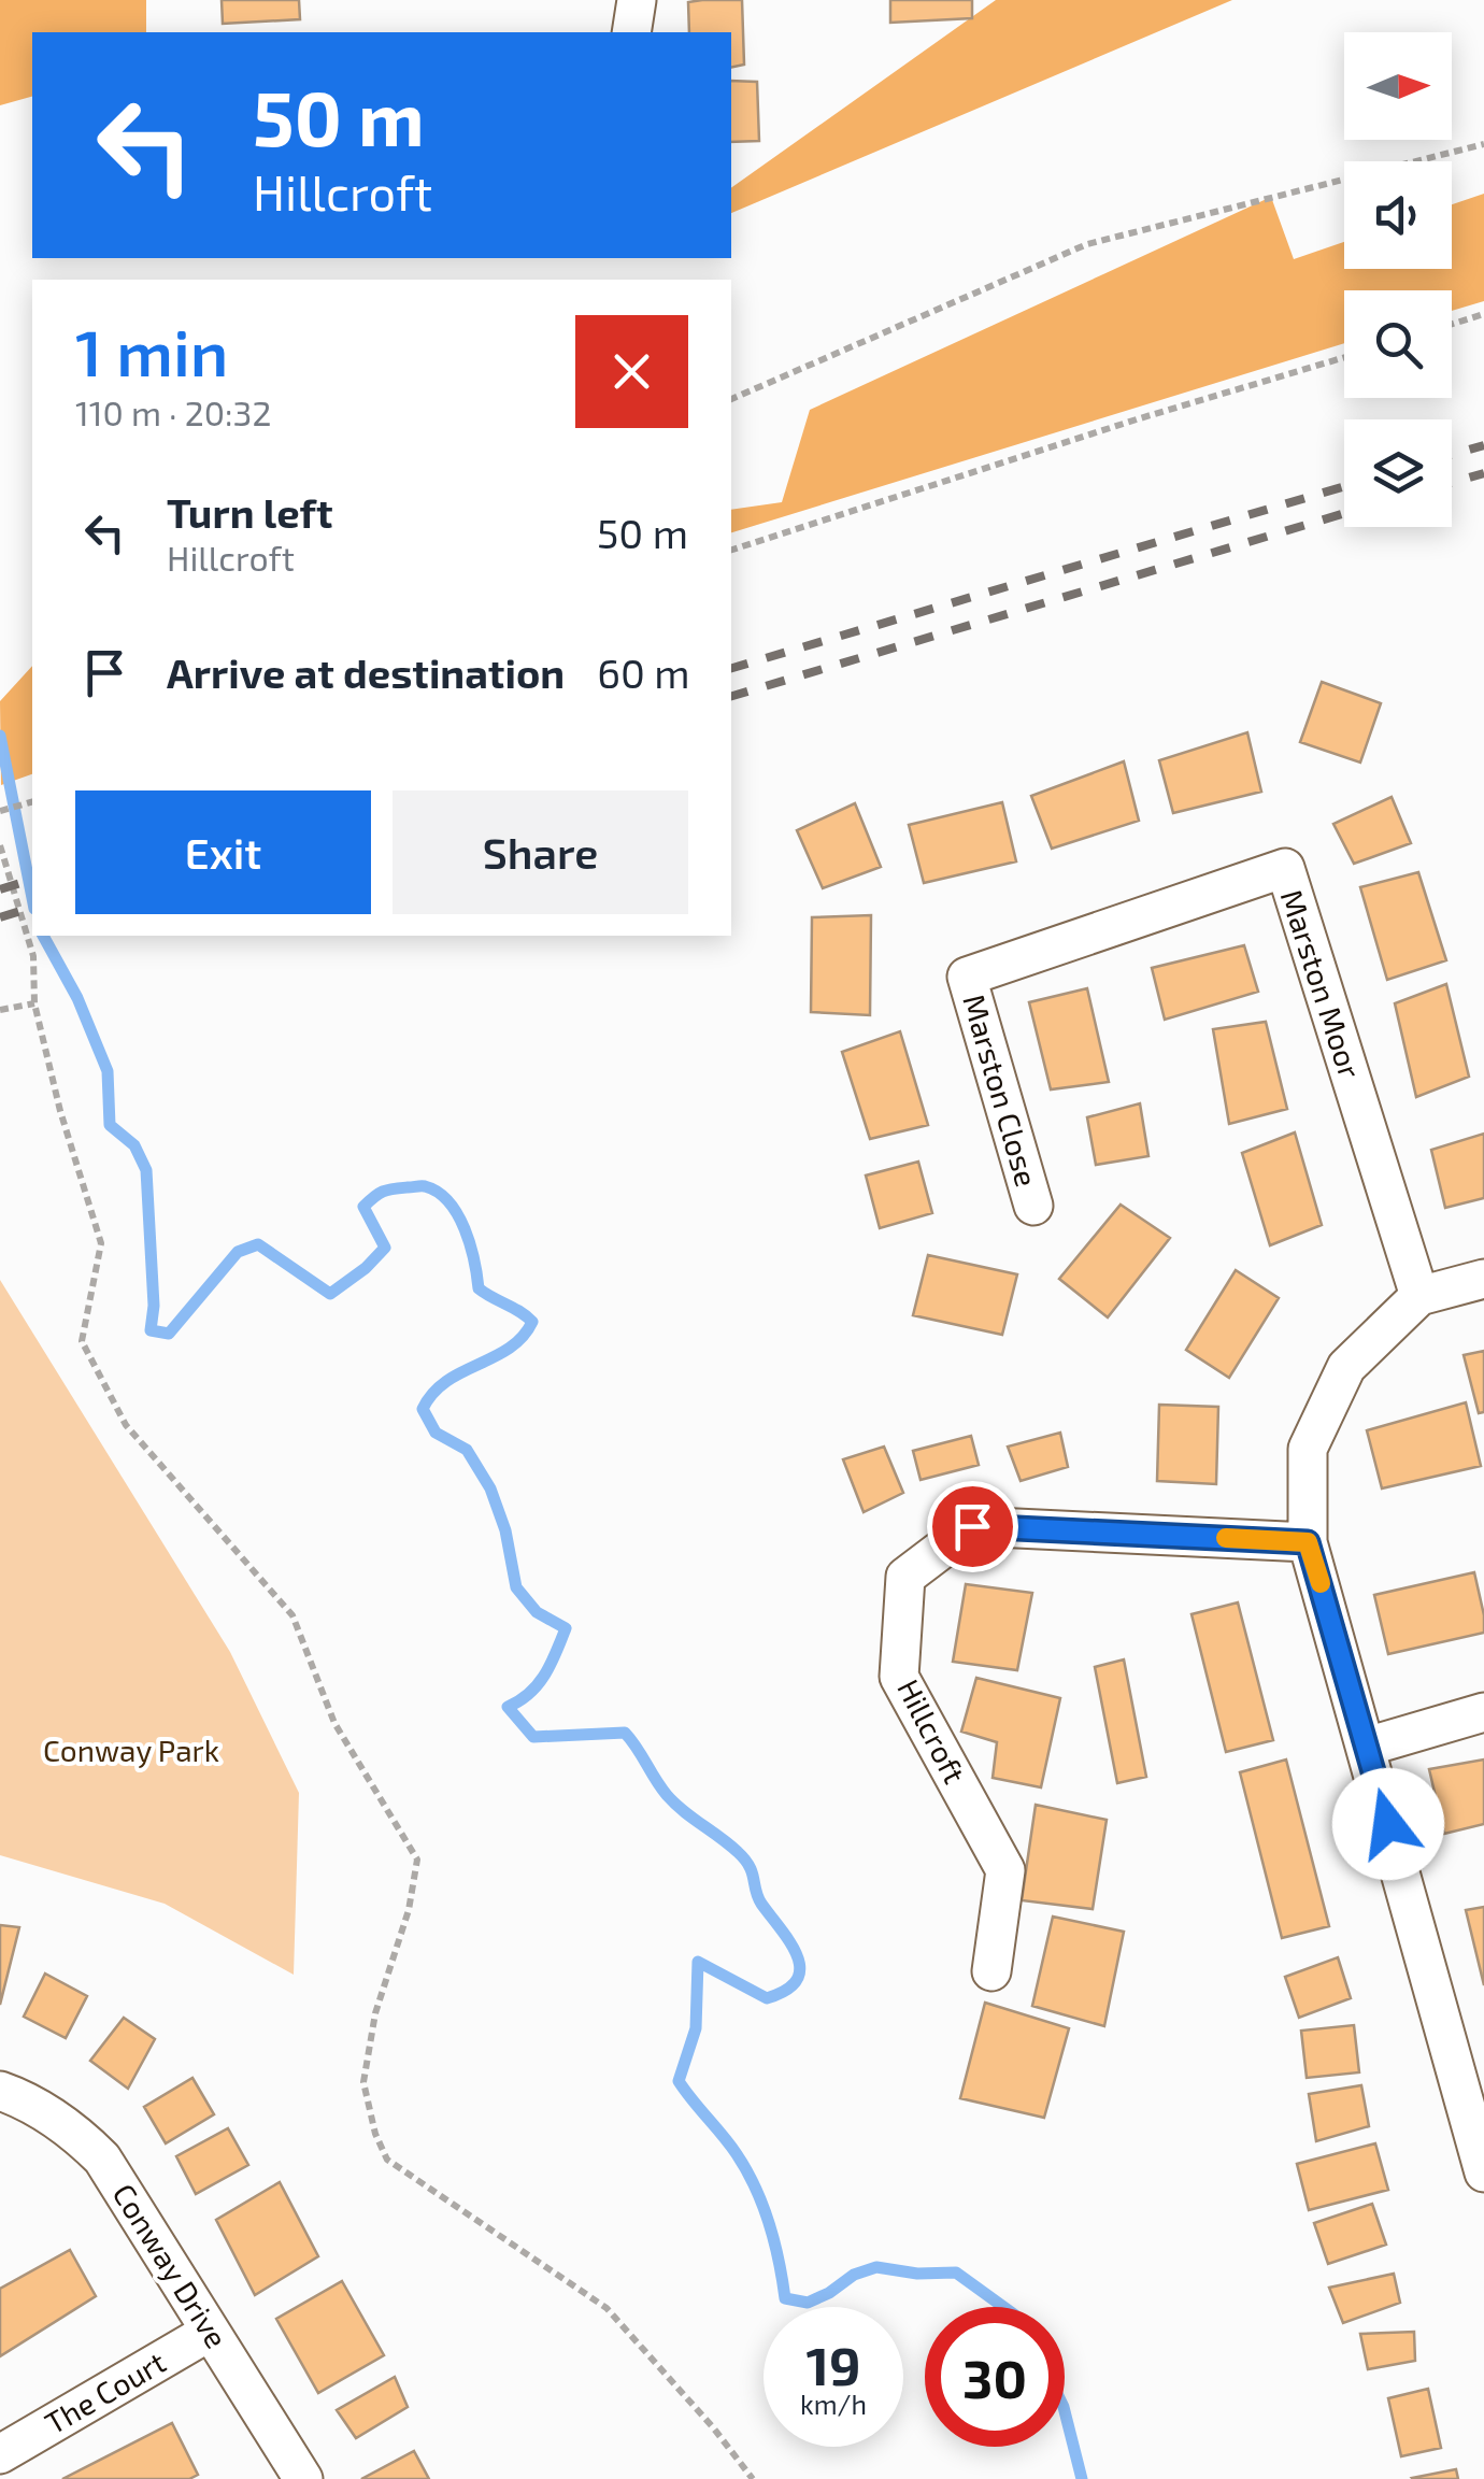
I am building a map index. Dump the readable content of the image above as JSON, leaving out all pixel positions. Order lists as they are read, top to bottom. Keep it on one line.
{"streets":{"street":["Marston Moor","Marston Close","Hillcroft","Conway Drive","The Court"]},"crossings":[["Marston Moor","Marston Close"],["Conway Drive","The Court"]],"parks":["Conway Park"],"north":"right","page":{"turn":["50 m","Hillcroft"],"heading":["1 min","110 m · 20:32"],"list":[{"name":"Turn left","note":"Hillcroft","value":"50 m"},{"name":"Arrive at destination","value":"60 m"}],"buttons":["Exit","Share"],"speed":"19 km/h","limit":"30"}}
